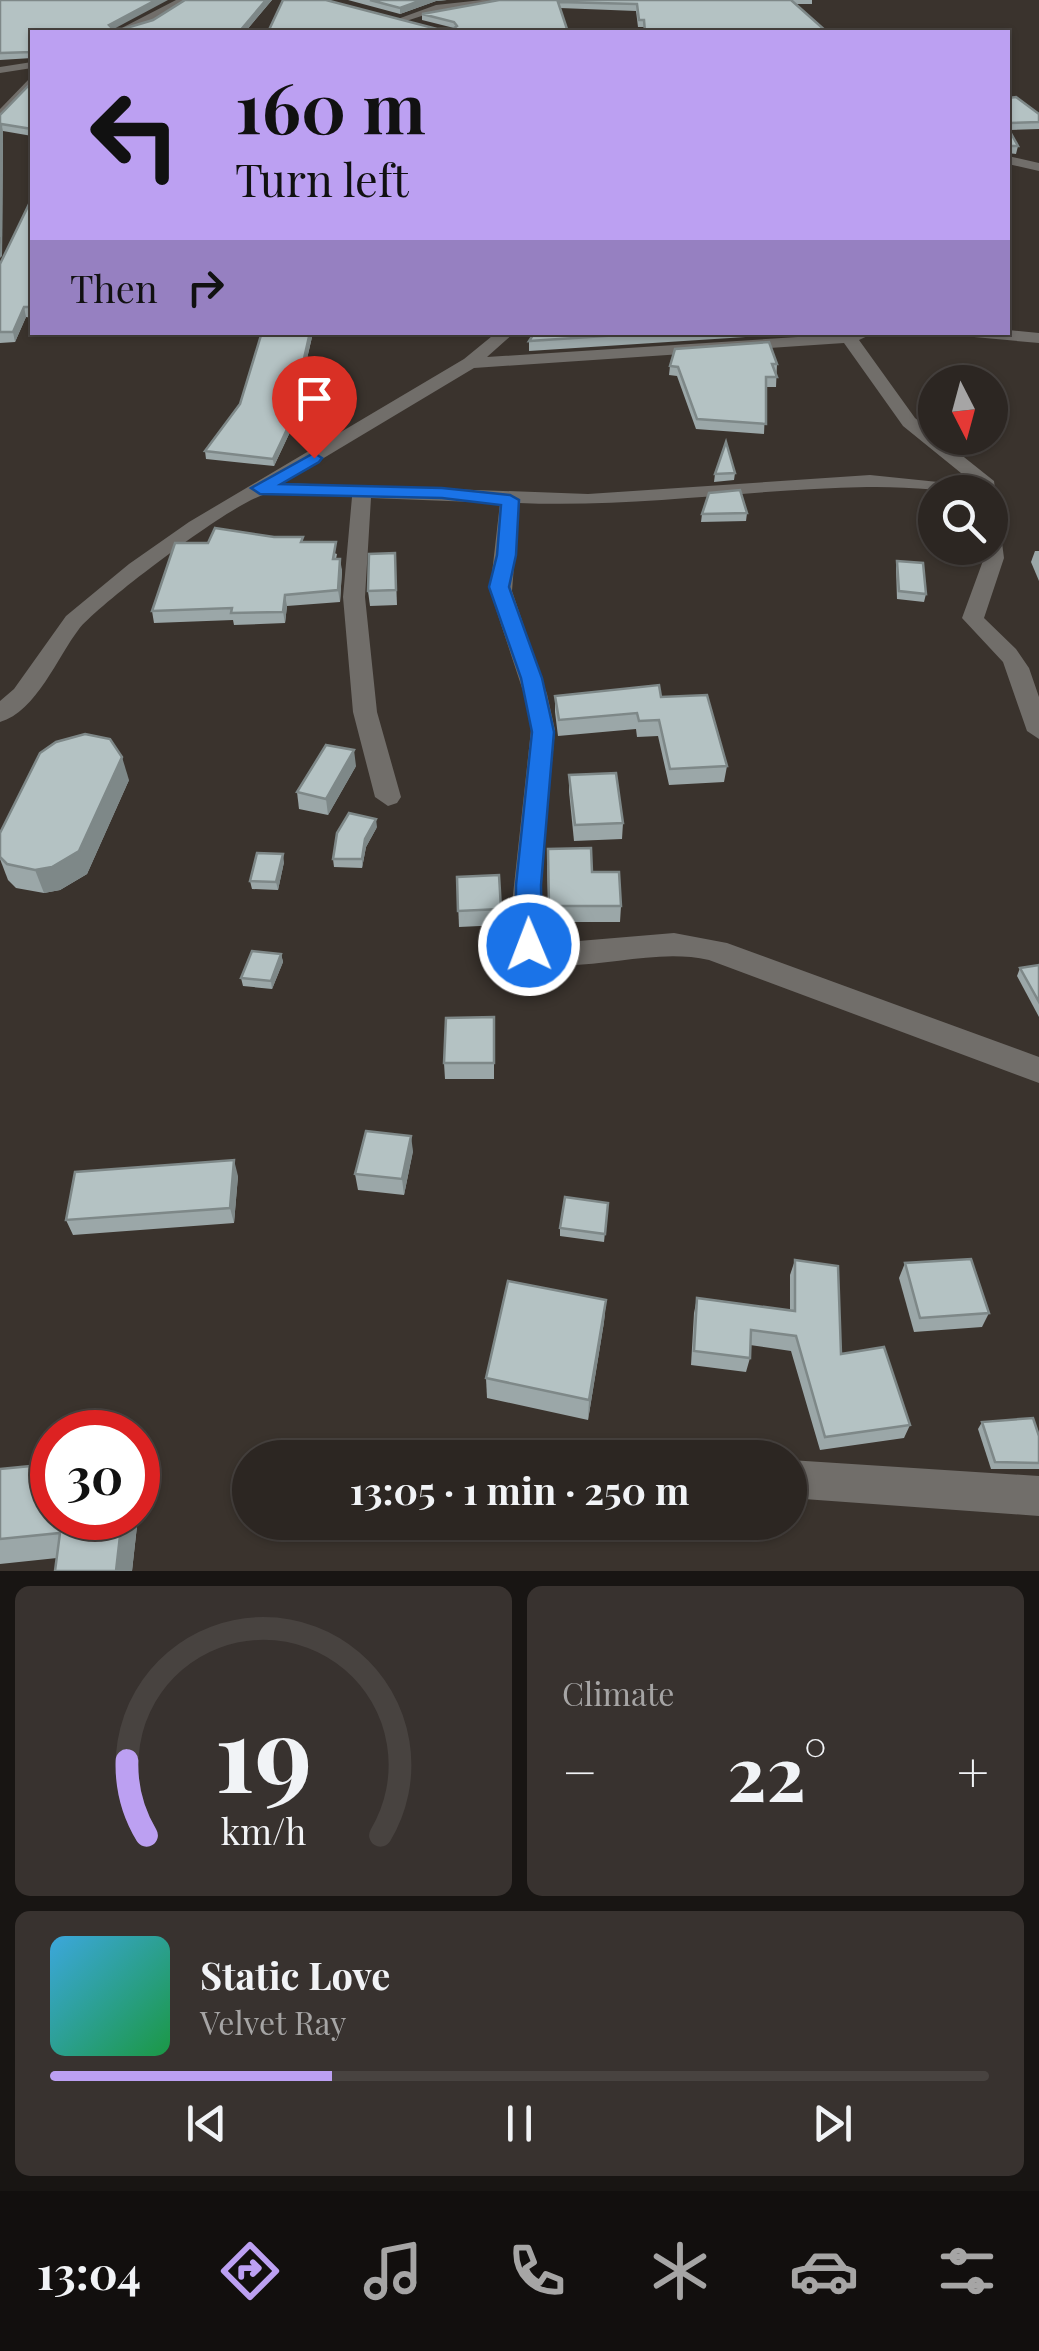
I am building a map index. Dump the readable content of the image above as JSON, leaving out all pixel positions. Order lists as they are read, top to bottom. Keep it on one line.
{"north":"bottom","page":{"turn":["160 m","Turn left"],"then":"Then","limit":"30","trip":"13:05 · 1 min · 250 m","tile":"Climate","heat":["−","22°","+"],"song":["Static Love","Velvet Ray"],"tabs":"13:04","gauge":["19","km/h"]}}
